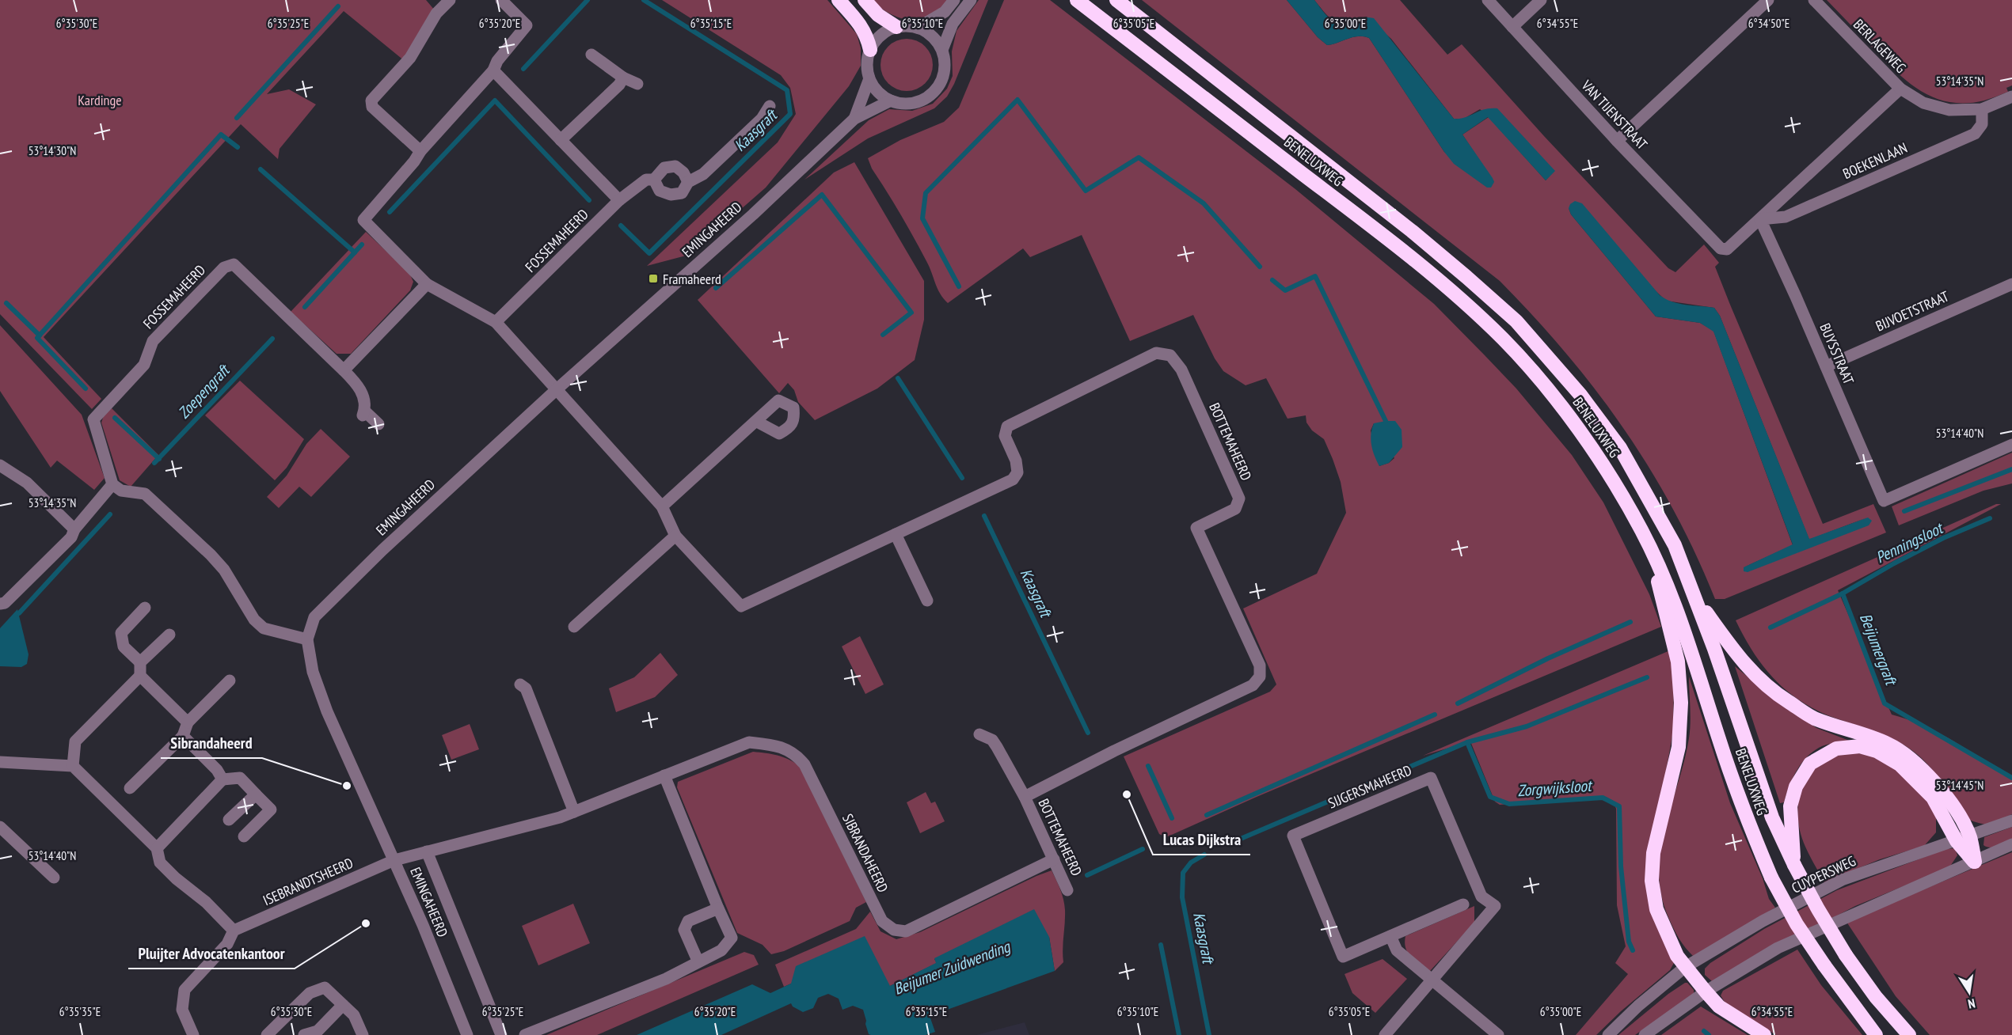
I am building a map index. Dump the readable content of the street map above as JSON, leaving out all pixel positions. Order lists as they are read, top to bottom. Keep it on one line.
{"streets":{"highway":["BENELUXWEG"],"street":["BERLAGEWEG","VAN TIJENSTRAAT","BOEKENLAAN","EMINGAHEERD","FOSSEMAHEERD","BIJVOETSTRAAT","BUYSSTRAAT","BOTTEMAHEERD","SIJGERSMAHEERD","SIBRANDAHEERD","CUYPERSWEG","ISEBRANDTSHEERD"]},"crossings":[["BERLAGEWEG","BOEKENLAAN"],["VAN TIJENSTRAAT","BOEKENLAAN"],["BOEKENLAAN","BUYSSTRAAT"],["EMINGAHEERD","SIBRANDAHEERD"],["EMINGAHEERD","ISEBRANDTSHEERD"],["BIJVOETSTRAAT","BUYSSTRAAT"],["BOTTEMAHEERD","SIBRANDAHEERD"],["SIBRANDAHEERD","ISEBRANDTSHEERD"]],"water":["Kaasgraft","Zoepengraft","Penningsloot","Beijumergraft","Zorgwijksloot","Beijumer Zuidwending"],"parks":["Kardinge"],"places":{"transit":["Framaheerd"],"other":["Sibrandaheerd","Lucas Dijkstra","Pluijter Advocatenkantoor"]},"north":"bottom","coordinates":["6°35'30\"E","6°35'25\"E","6°35'20\"E","6°35'15\"E","6°35'10\"E","6°35'05\"E","6°35'00\"E","6°34'55\"E","6°34'50\"E","53°14'35\"N","53°14'30\"N","53°14'40\"N","53°14'45\"N","6°35'35\"E"]}
